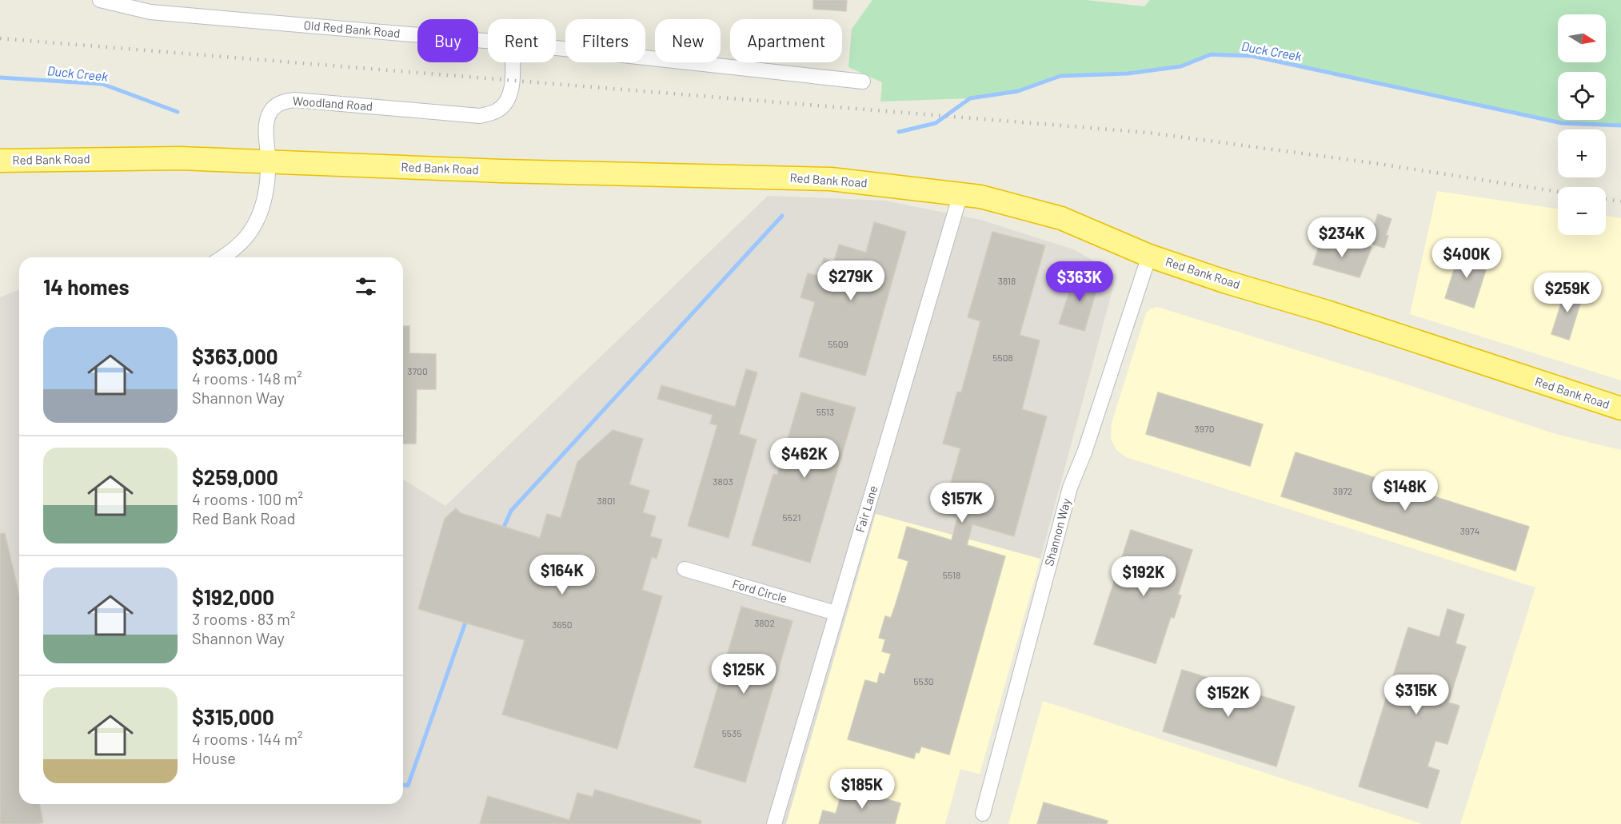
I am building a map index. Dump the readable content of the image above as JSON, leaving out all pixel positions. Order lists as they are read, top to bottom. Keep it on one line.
{"streets":{"highway":["Red Bank Road"],"street":["Old Red Bank Road","Woodland Road","Fair Lane","Shannon Way","Ford Circle"]},"crossings":[["Woodland Road","Red Bank Road"],["Red Bank Road","Fair Lane"],["Red Bank Road","Shannon Way"],["Fair Lane","Ford Circle"]],"water":["Duck Creek"],"house_numbers":["3818","5509","5508","3700","5513","3970","3803","3972","3801","5521","3974","5518","3802","3650","5530","5535"],"north":"right","page":{"map_buttons":["+","−"],"chip":["Buy","Rent","Filters","New","Apartment"],"price":["$234K","$400K","$279K","$363K","$259K","$462K","$148K","$157K","$164K","$192K","$125K","$315K","$152K","$185K"],"heading":"14 homes","list":[{"name":"$363,000","note":"4 rooms · 148 m² · Shannon Way"},{"name":"$259,000","note":"4 rooms · 100 m² · Red Bank Road"},{"name":"$192,000","note":"3 rooms · 83 m² · Shannon Way"},{"name":"$315,000","note":"4 rooms · 144 m² · House"}]}}
